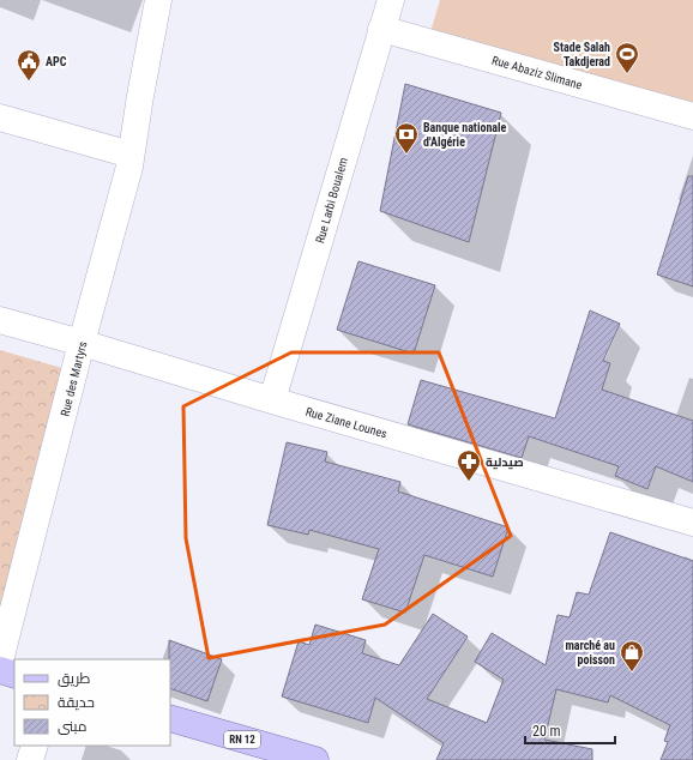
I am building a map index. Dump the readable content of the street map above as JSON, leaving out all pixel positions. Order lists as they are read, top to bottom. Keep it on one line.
{"streets":{"main road":["RN 12"],"street":["Rue Abaziz Slimane","Rue Larbi Boualem","Rue des Martyrs","Rue Ziane Lounes"]},"crossings":[["Rue Abaziz Slimane","Rue Larbi Boualem"],["Rue Larbi Boualem","Rue Ziane Lounes"],["Rue des Martyrs","Rue Ziane Lounes"]],"places":{"sports":["Stade Salah Takdjerad"],"public building":["APC"],"bank":["Banque nationale d'Algérie"],"pharmacy":["صيدلية"],"shop":["marché au poisson"]},"legend":["طريق","حديقة","مبنى"],"scale_bar":"20 m"}
